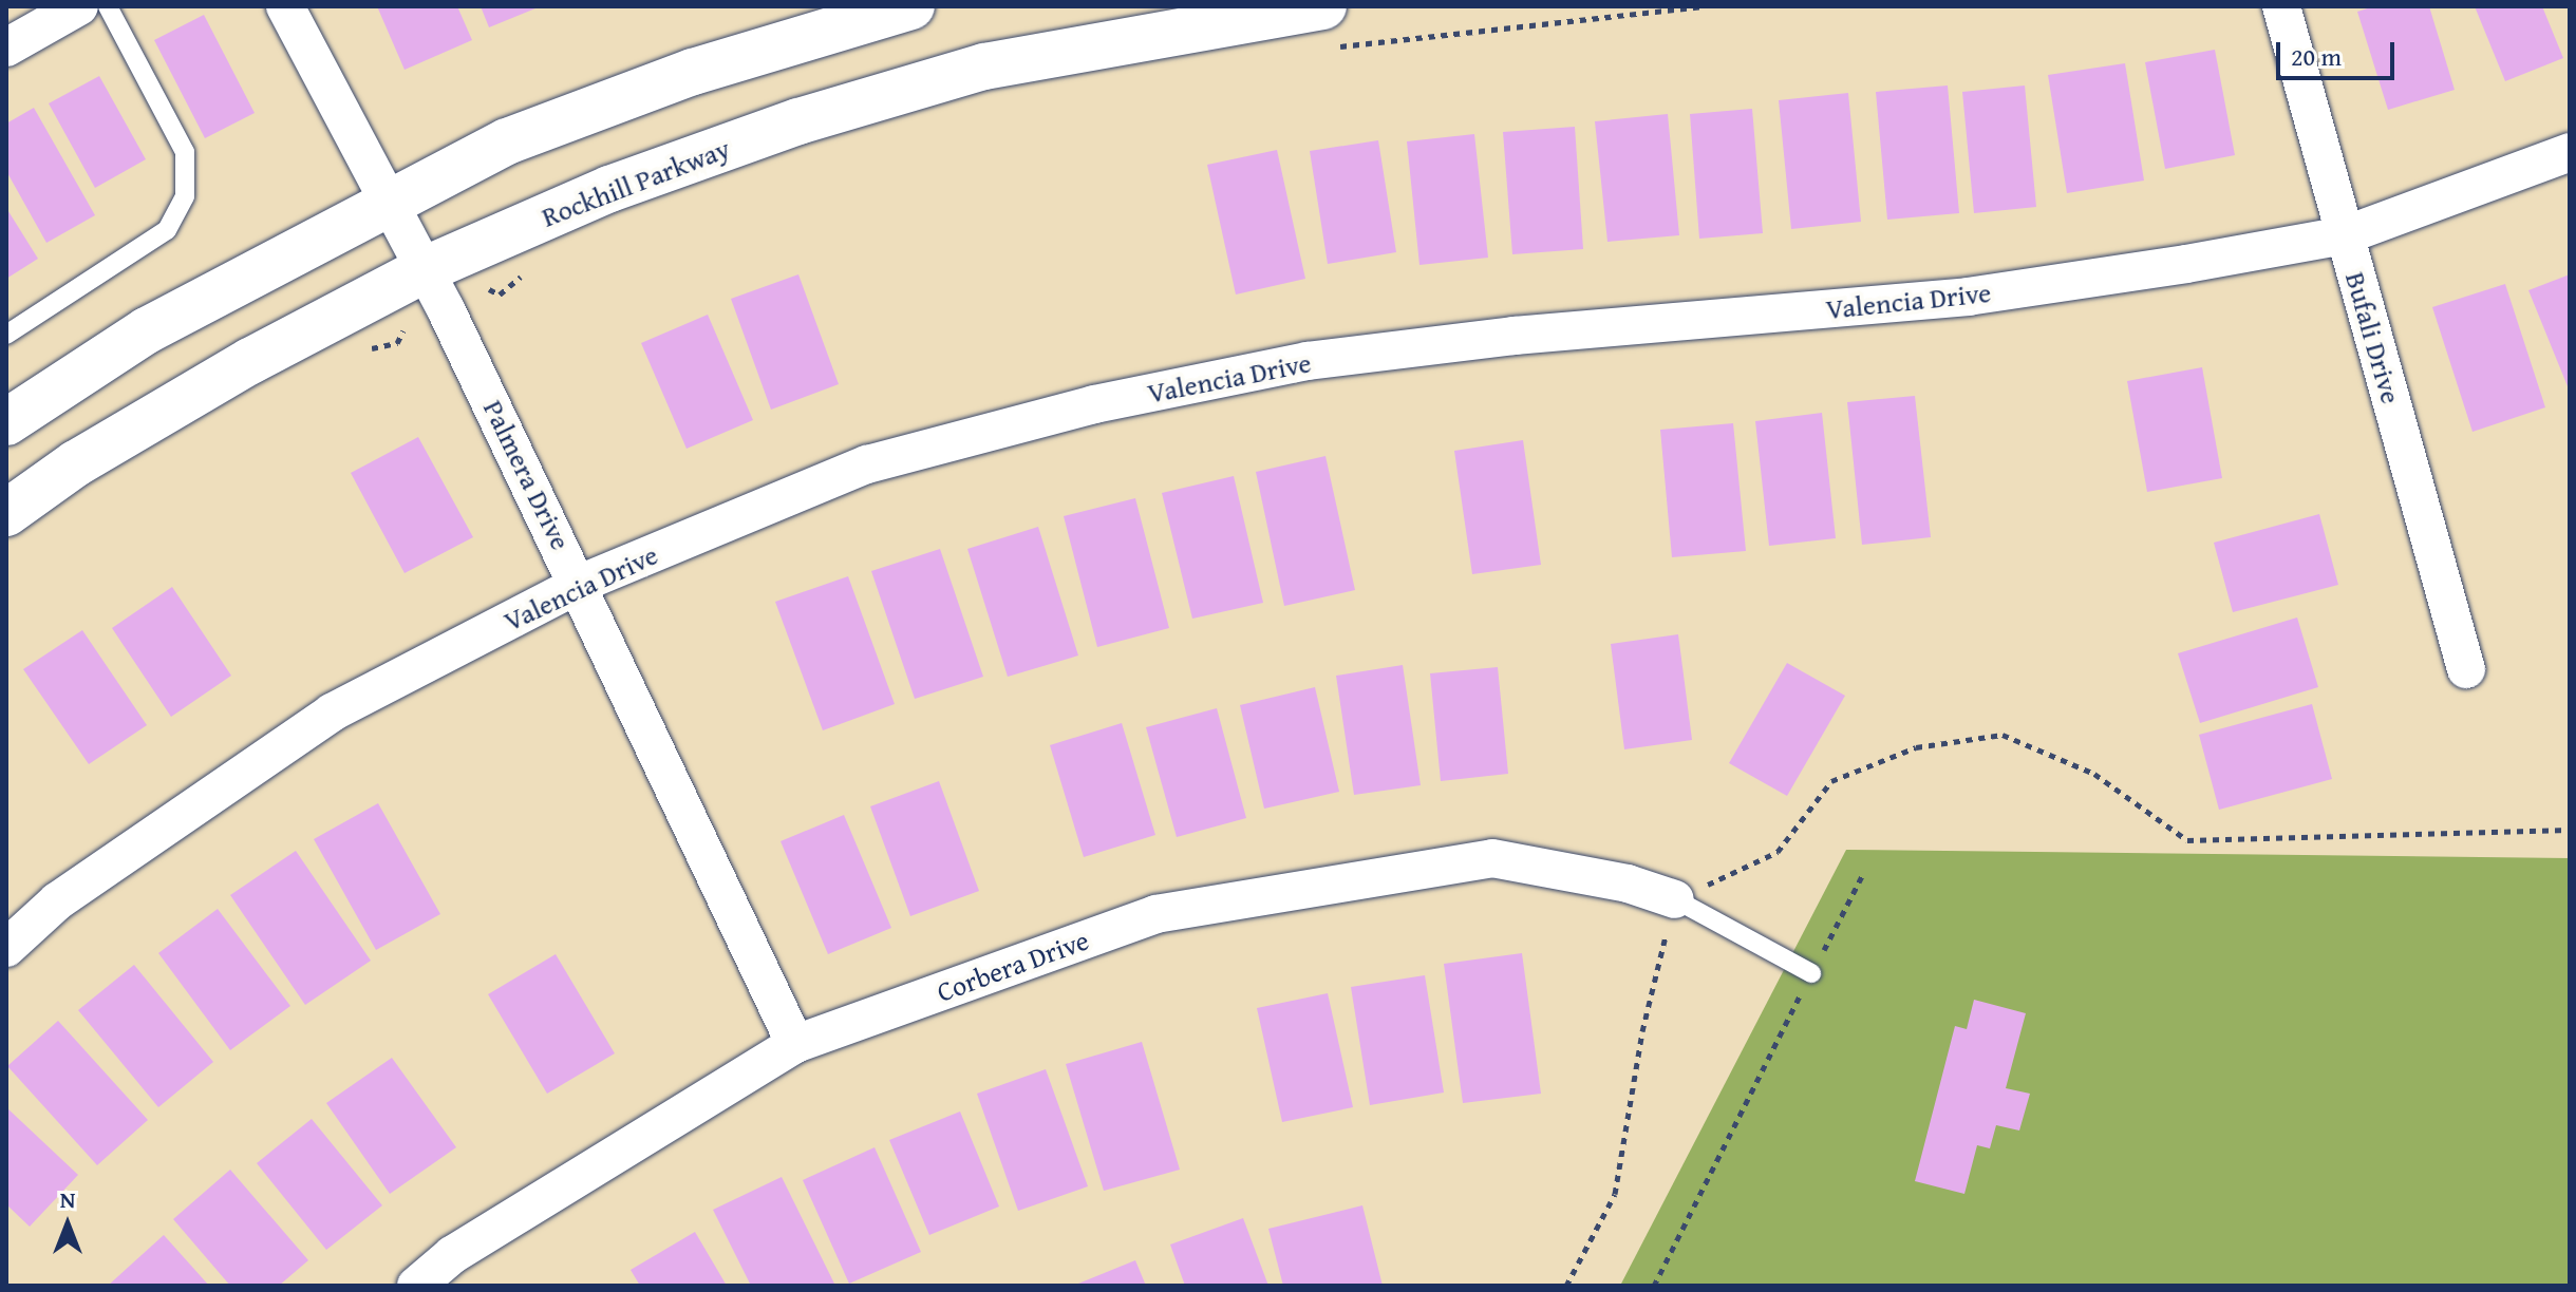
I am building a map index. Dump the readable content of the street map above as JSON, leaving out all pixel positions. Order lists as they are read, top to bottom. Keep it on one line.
{"streets":{"street":["Rockhill Parkway","Valencia Drive","Bufali Drive","Palmera Drive","Corbera Drive"]},"crossings":[["Rockhill Parkway","Palmera Drive"],["Valencia Drive","Bufali Drive"],["Valencia Drive","Palmera Drive"],["Palmera Drive","Corbera Drive"]],"scale_bar":"20 m","north":"top"}
